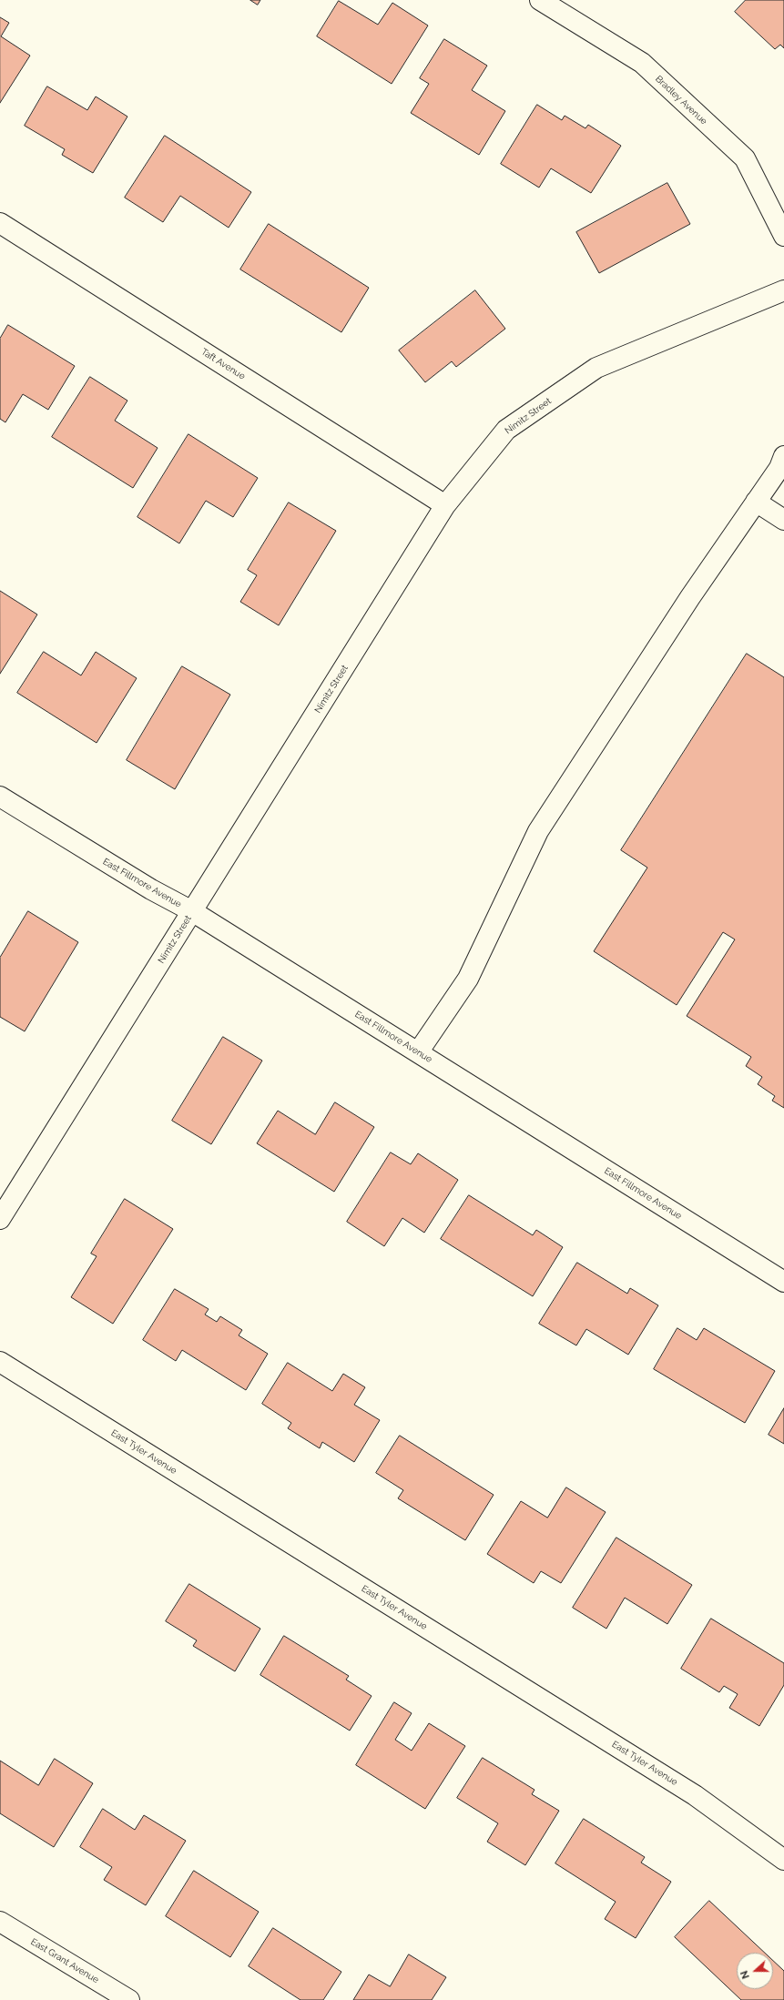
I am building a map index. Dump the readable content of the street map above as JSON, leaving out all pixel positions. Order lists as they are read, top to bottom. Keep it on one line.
{"streets":{"street":["Bradley Avenue","Taft Avenue","Nimitz Street","East Fillmore Avenue","East Tyler Avenue","East Grant Avenue"]},"crossings":[["Taft Avenue","Nimitz Street"],["Nimitz Street","East Fillmore Avenue"]],"north":"left"}
